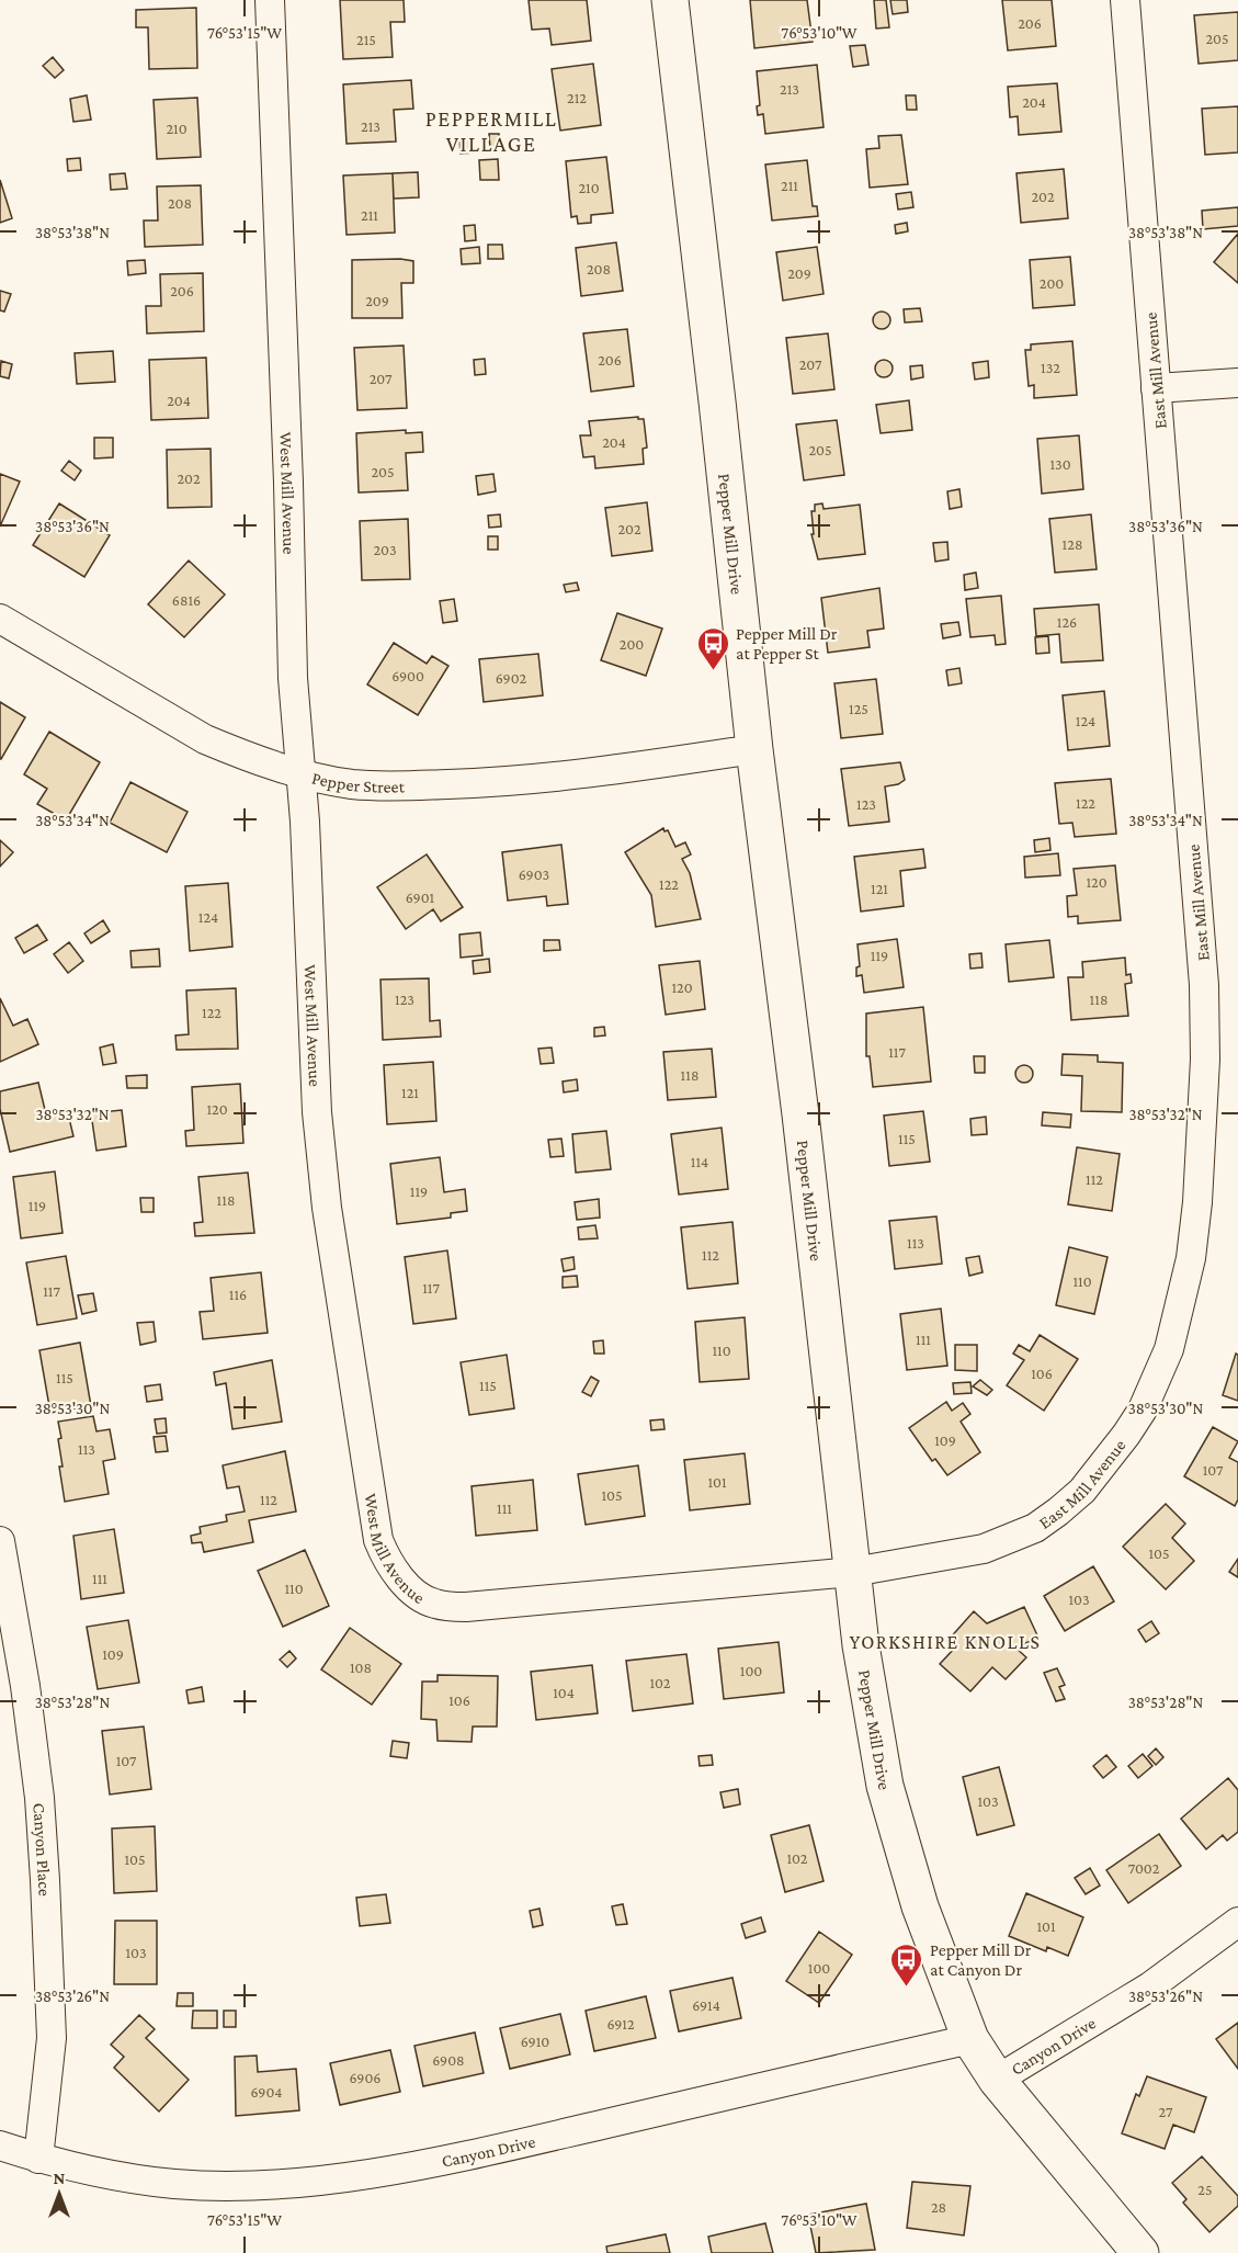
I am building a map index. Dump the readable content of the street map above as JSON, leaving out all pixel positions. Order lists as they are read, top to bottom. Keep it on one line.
{"streets":{"street":["East Mill Avenue","West Mill Avenue","Pepper Mill Drive","Pepper Street","Canyon Place","Canyon Drive"]},"crossings":[["East Mill Avenue","West Mill Avenue"],["East Mill Avenue","Pepper Mill Drive"],["West Mill Avenue","Pepper Mill Drive"],["West Mill Avenue","Pepper Street"],["Pepper Mill Drive","Pepper Street"],["Pepper Mill Drive","Canyon Drive"],["Canyon Place","Canyon Drive"]],"districts":["PEPPERMILL VILLAGE","YORKSHIRE KNOLLS"],"places":{"bus stop":["Pepper Mill Dr at Pepper St","Pepper Mill Dr at Canyon Dr"]},"house_numbers":["206","205","215","213","212","204","213","210","211","210","202","208","211","208","209","200","206","209","206","207","132","207","204","204","205","130","205","202","202","128","203","6816","126","200","6900","6902","125","124","122","123","6903","120","122","121","6901","124","119","120","123","118","122","117","118","121","120","115","114","112","119","118","119","113","112","110","117","117","116","111","110","106","115","115","109","113","107","101","105","112","111","105","111","110","103","109","108","100","102","104","106","107","103","102","105","7002","101","103","100","6914","6912","6910","6908","6906","6904","27","25","28"],"north":"top","coordinates":["76°53'15\"W","76°53'10\"W","38°53'38\"N","38°53'36\"N","38°53'34\"N","38°53'32\"N","38°53'30\"N","38°53'28\"N","38°53'26\"N"]}
